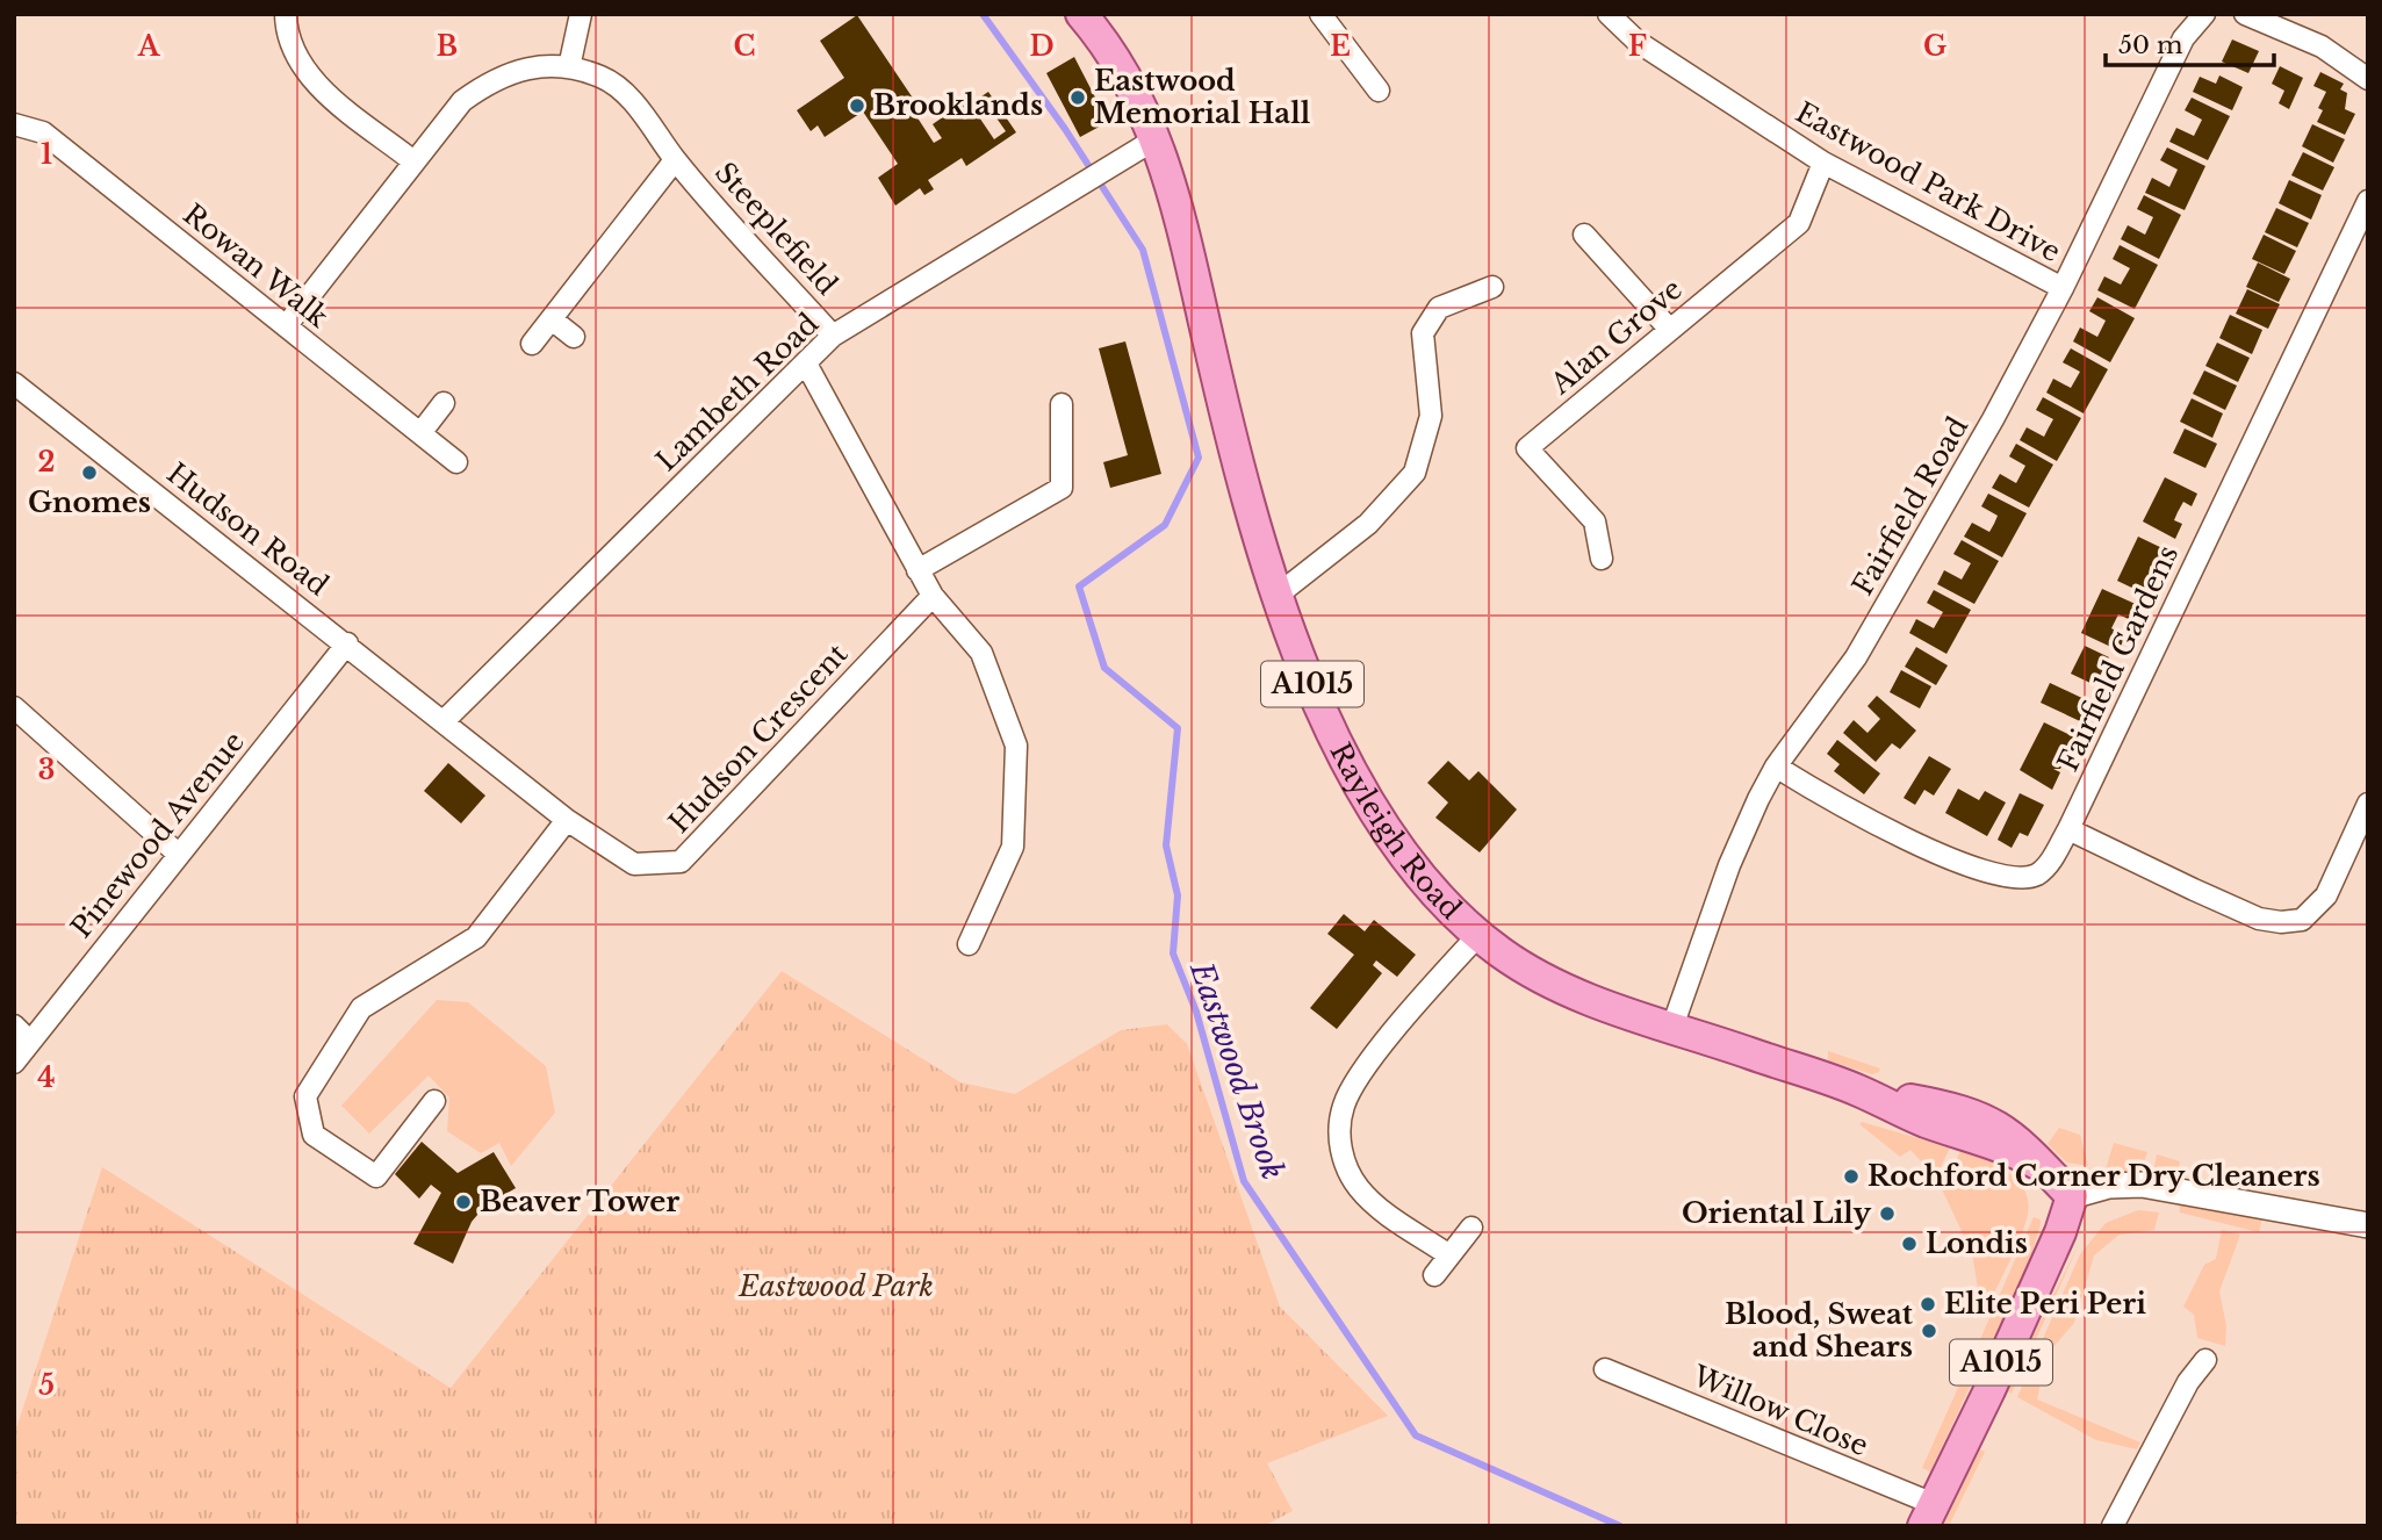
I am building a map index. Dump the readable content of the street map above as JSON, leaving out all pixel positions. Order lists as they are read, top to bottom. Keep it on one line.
{"streets":{"main road":["A1015","Rayleigh Road"],"street":["Eastwood Park Drive","Steeplefield","Rowan Walk","Alan Grove","Lambeth Road","Fairfield Road","Hudson Road","Fairfield Gardens","Hudson Crescent","Pinewood Avenue","Willow Close"]},"crossings":[["Eastwood Park Drive","Alan Grove"],["Eastwood Park Drive","Fairfield Road"],["Steeplefield","Rowan Walk"],["Steeplefield","Lambeth Road"],["Lambeth Road","Hudson Road"],["Lambeth Road","Hudson Crescent"],["Lambeth Road","Rayleigh Road"],["Fairfield Road","Fairfield Gardens"],["Fairfield Road","Rayleigh Road"],["Hudson Road","Hudson Crescent"],["Hudson Road","Pinewood Avenue"],["A1015","Rayleigh Road"],["A1015","Willow Close"]],"water":["Eastwood Brook"],"parks":["Eastwood Park"],"places":["Eastwood Memorial Hall","Brooklands","Gnomes","Rochford Corner Dry Cleaners","Beaver Tower","Oriental Lily","Londis","Elite Peri Peri","Blood, Sweat and Shears"],"scale_bar":"50 m","grid":{"columns":["A","B","C","D","E","F","G"],"rows":["1","2","3","4","5"]}}
